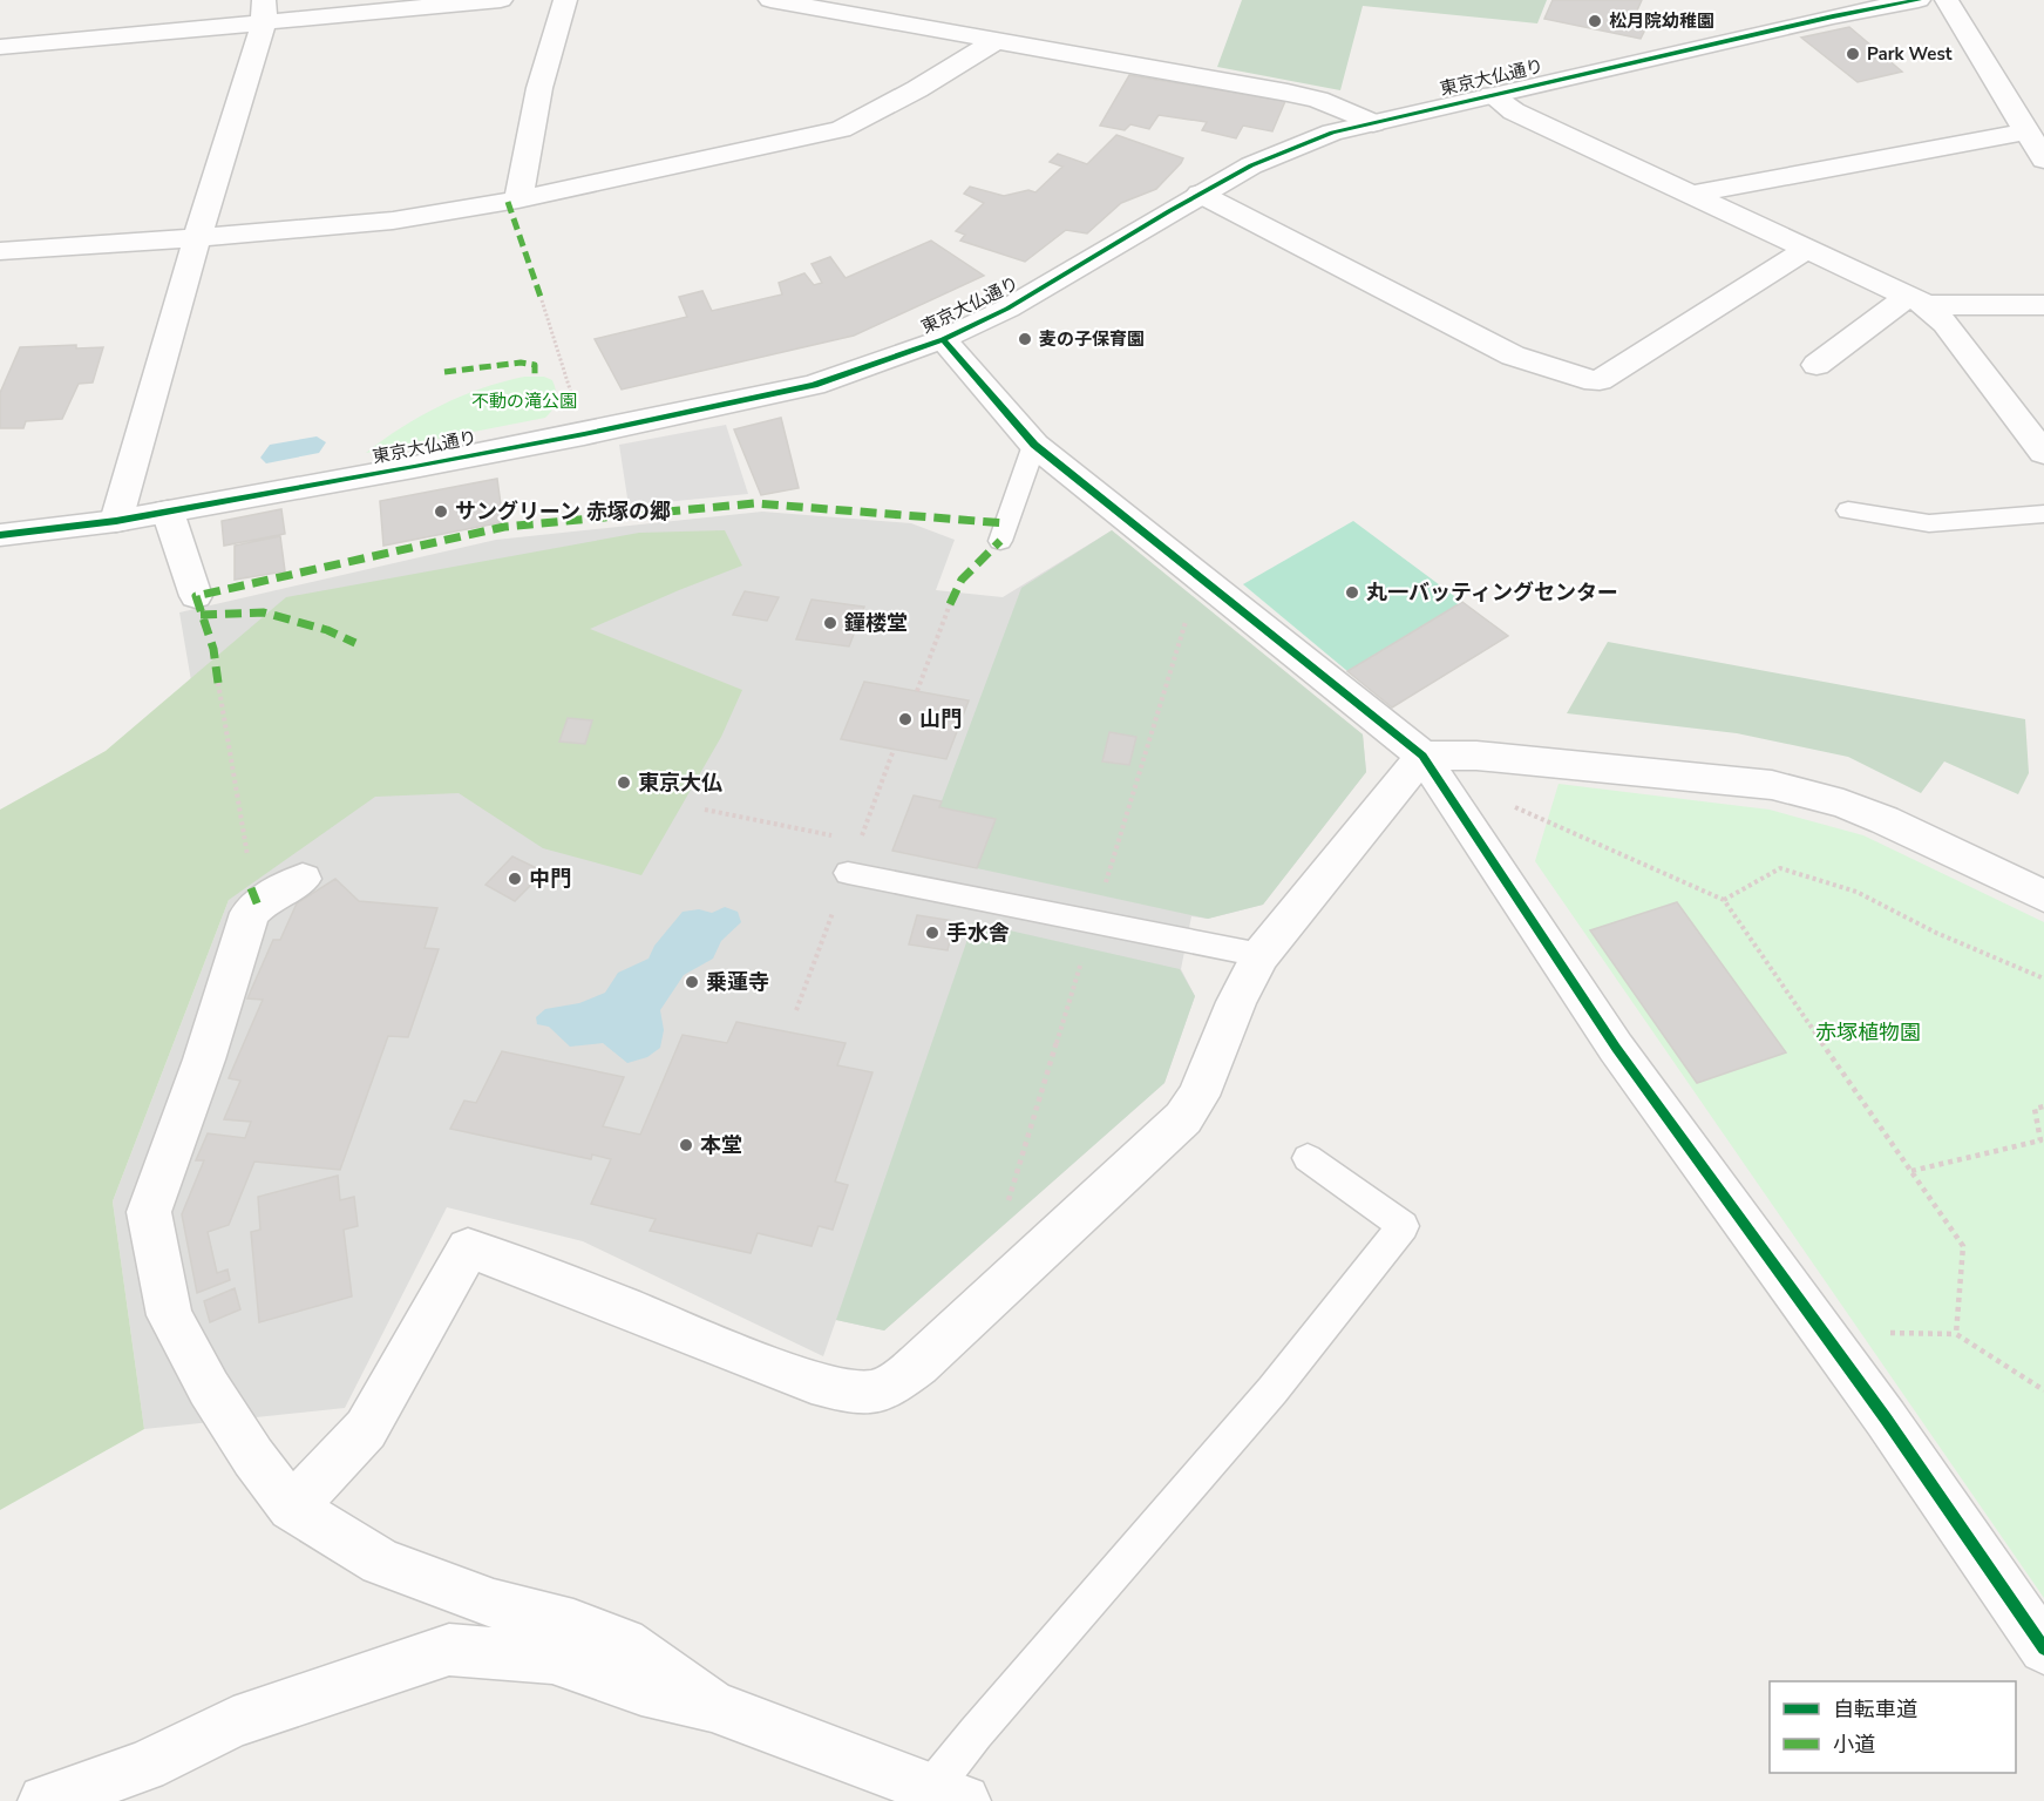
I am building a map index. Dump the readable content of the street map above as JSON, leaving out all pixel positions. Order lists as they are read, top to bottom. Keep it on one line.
{"streets":{"street":["東京大仏通り"]},"parks":["不動の滝公園","赤塚植物園"],"places":["松月院幼稚園","Park West","麦の子保育園","サングリーン 赤塚の郷","丸一バッティングセンター","鐘楼堂","山門","東京大仏","中門","手水舎","乗蓮寺","本堂"],"legend":["自転車道","小道"]}
